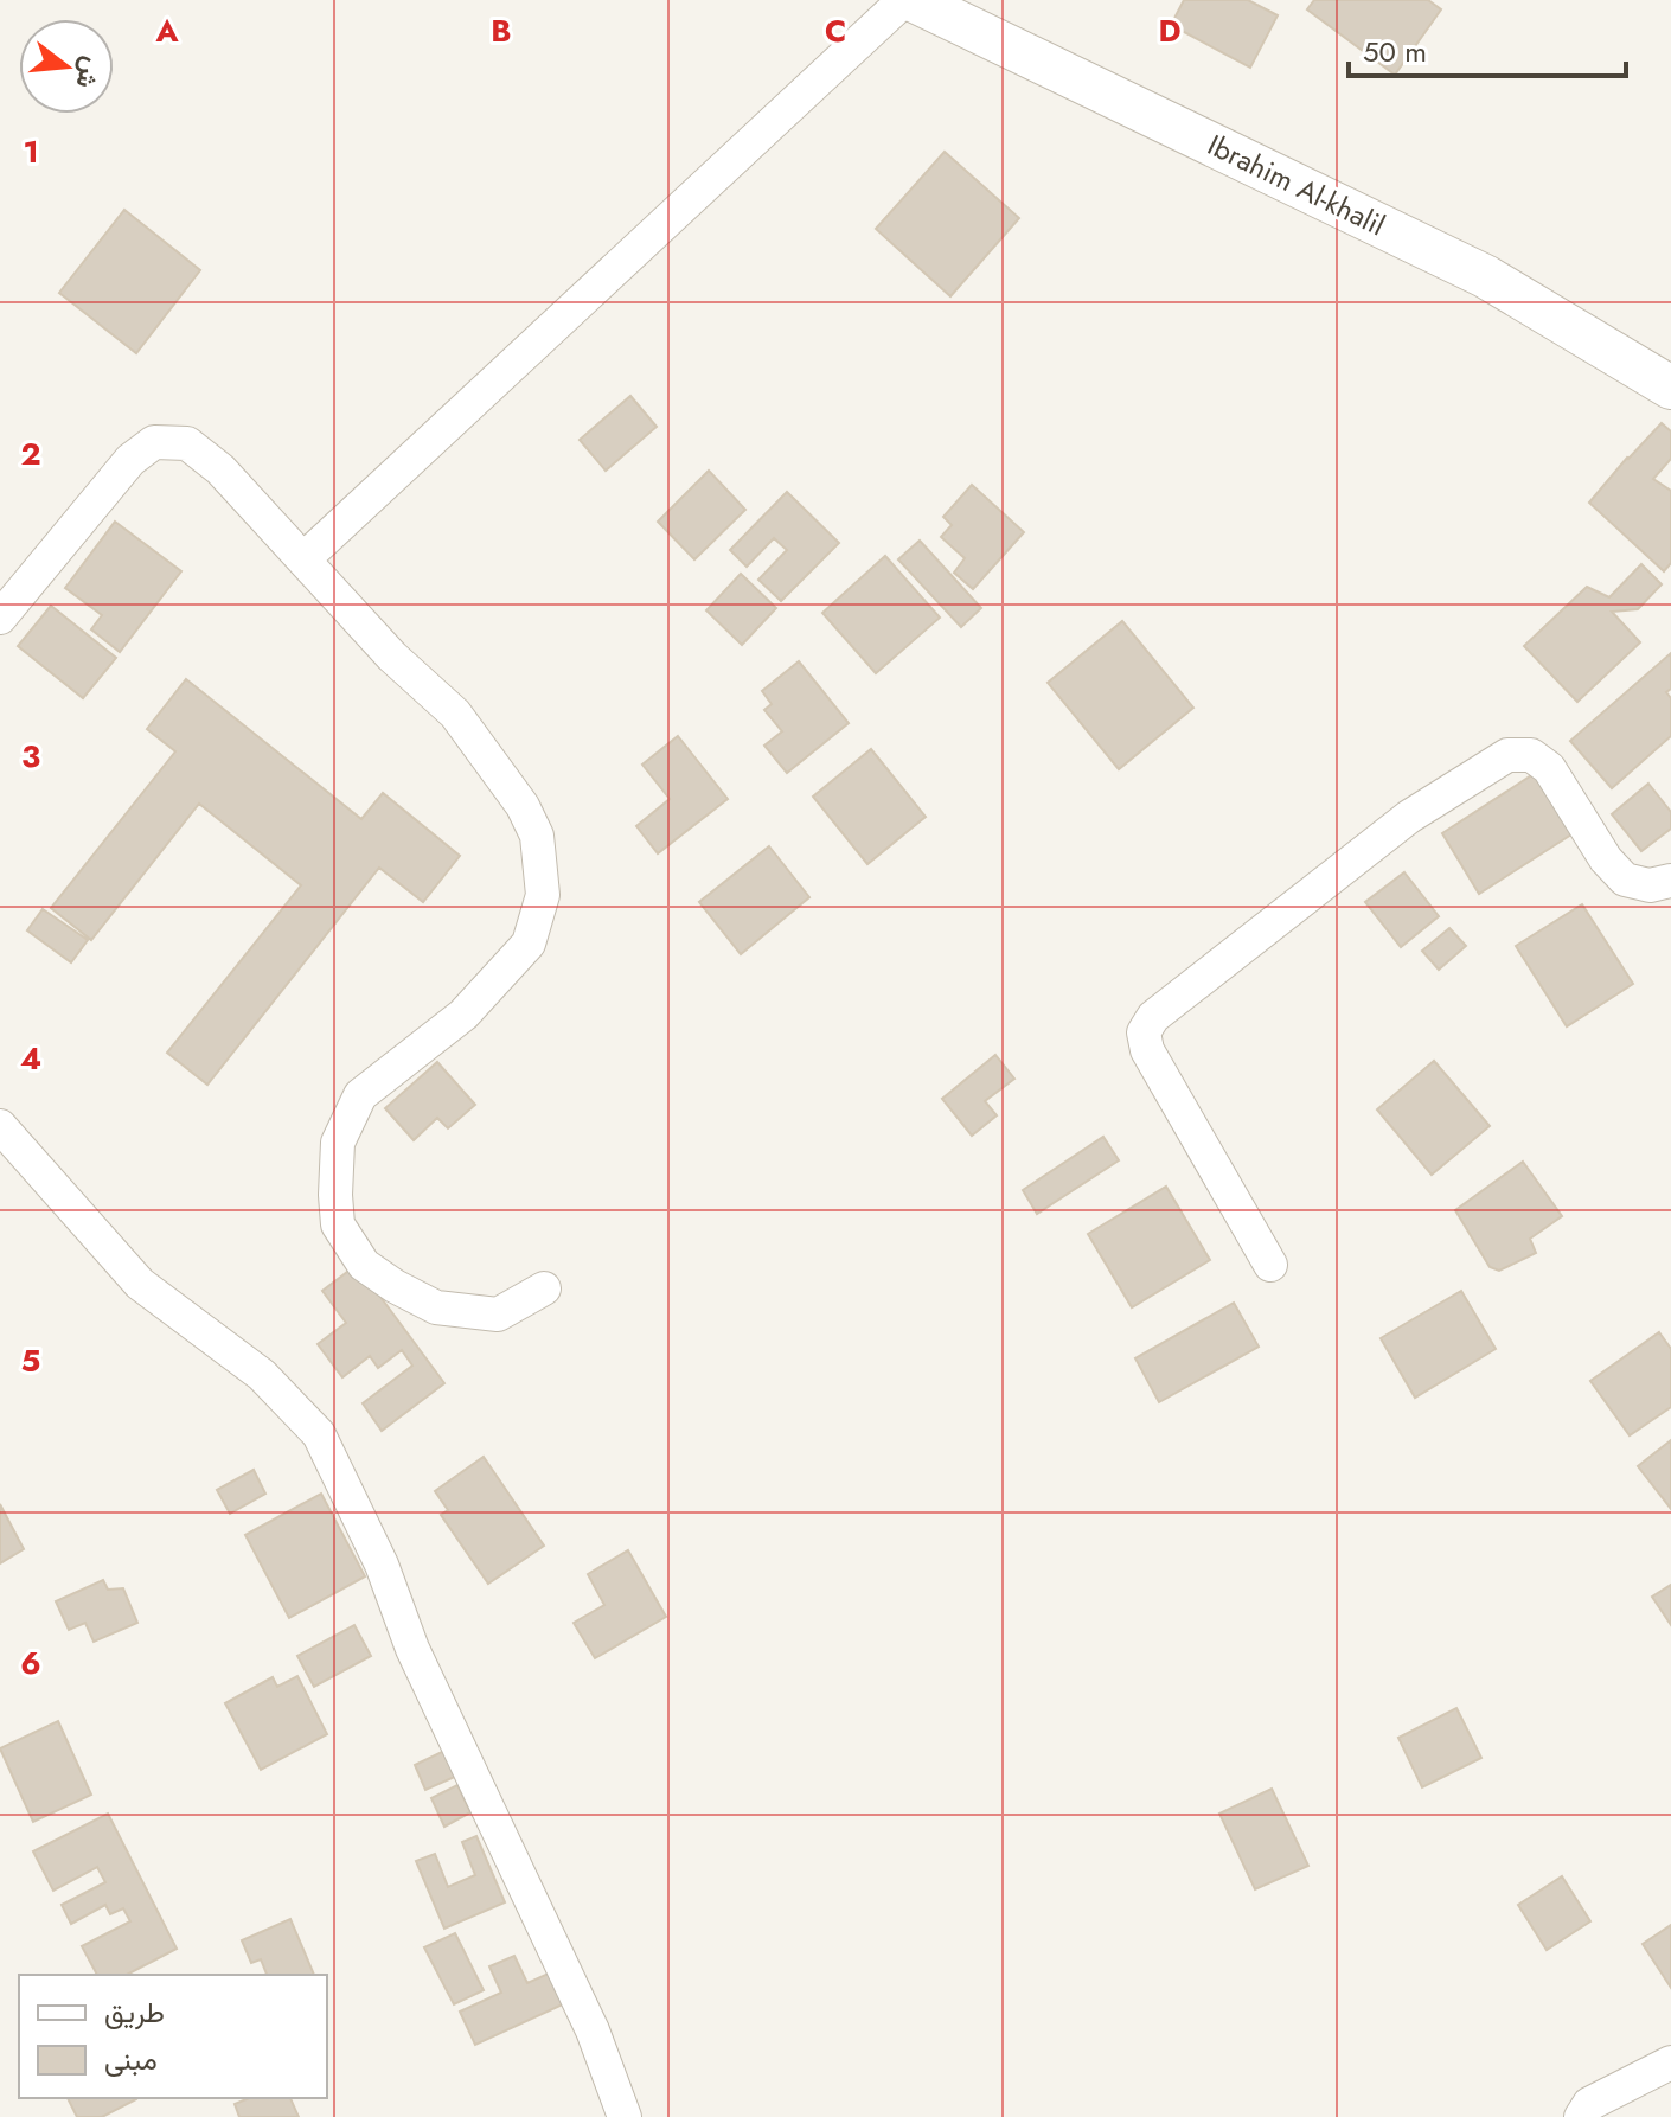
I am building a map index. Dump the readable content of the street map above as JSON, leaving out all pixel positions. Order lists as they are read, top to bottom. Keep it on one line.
{"streets":{"street":["Ibrahim Al-khalil"]},"legend":["طريق","مبنى"],"scale_bar":"50 m","north":"right","grid":{"columns":["A","B","C","D"],"rows":["1","2","3","4","5","6"]}}
